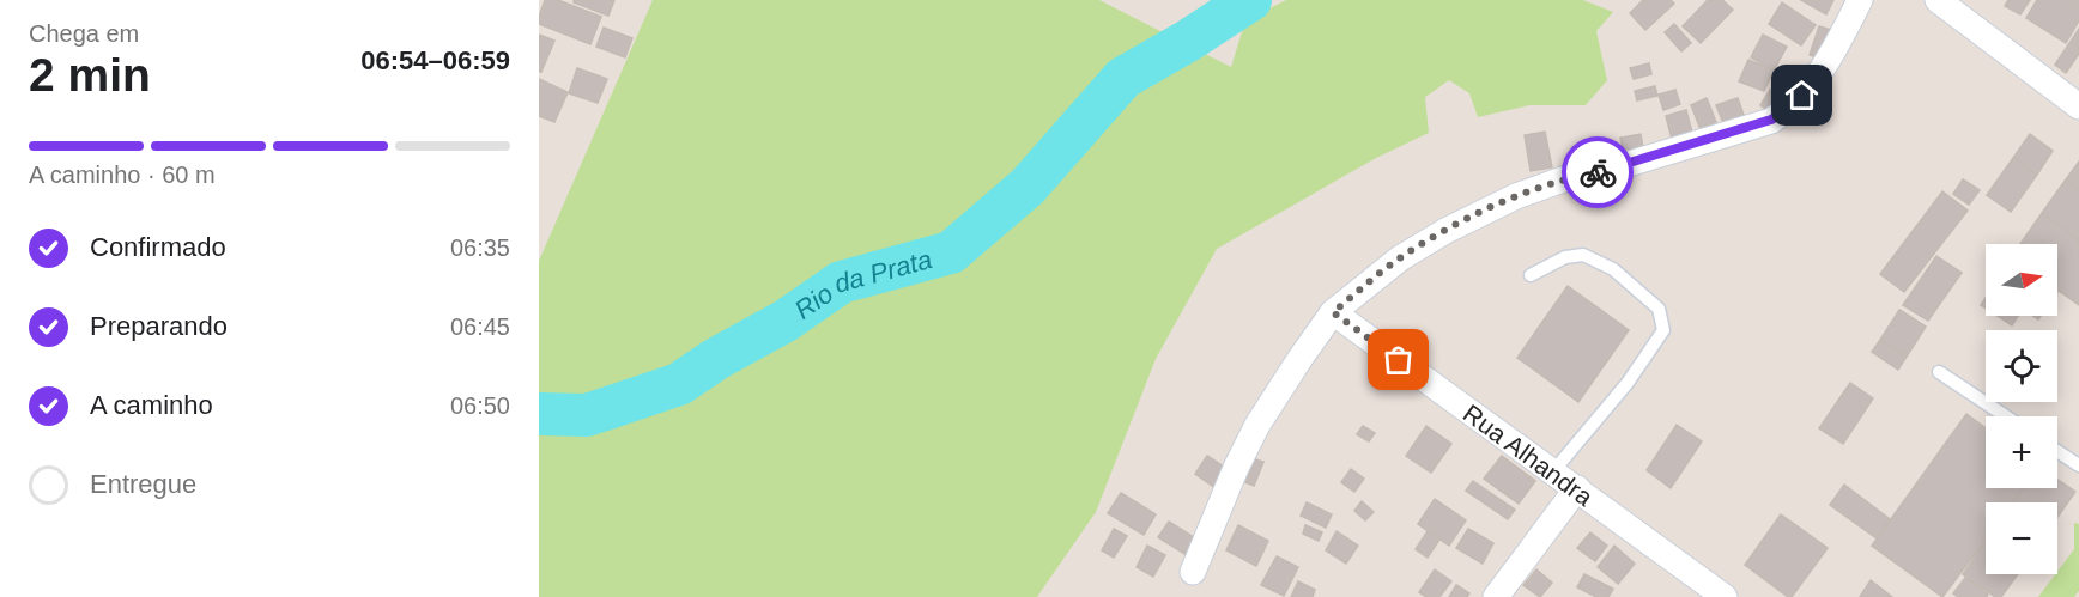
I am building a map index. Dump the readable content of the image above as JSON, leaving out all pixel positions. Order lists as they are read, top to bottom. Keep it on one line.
{"streets":{"street":["Rua Alhandra"]},"water":["Rio da Prata"],"north":"right","page":{"heading":["2 min","Chega em","06:54–06:59"],"bar":"A caminho · 60 m","list":[["Confirmado","06:35"],["Preparando","06:45"],["A caminho","06:50"],"Entregue"],"map_buttons":["+","−"]}}
